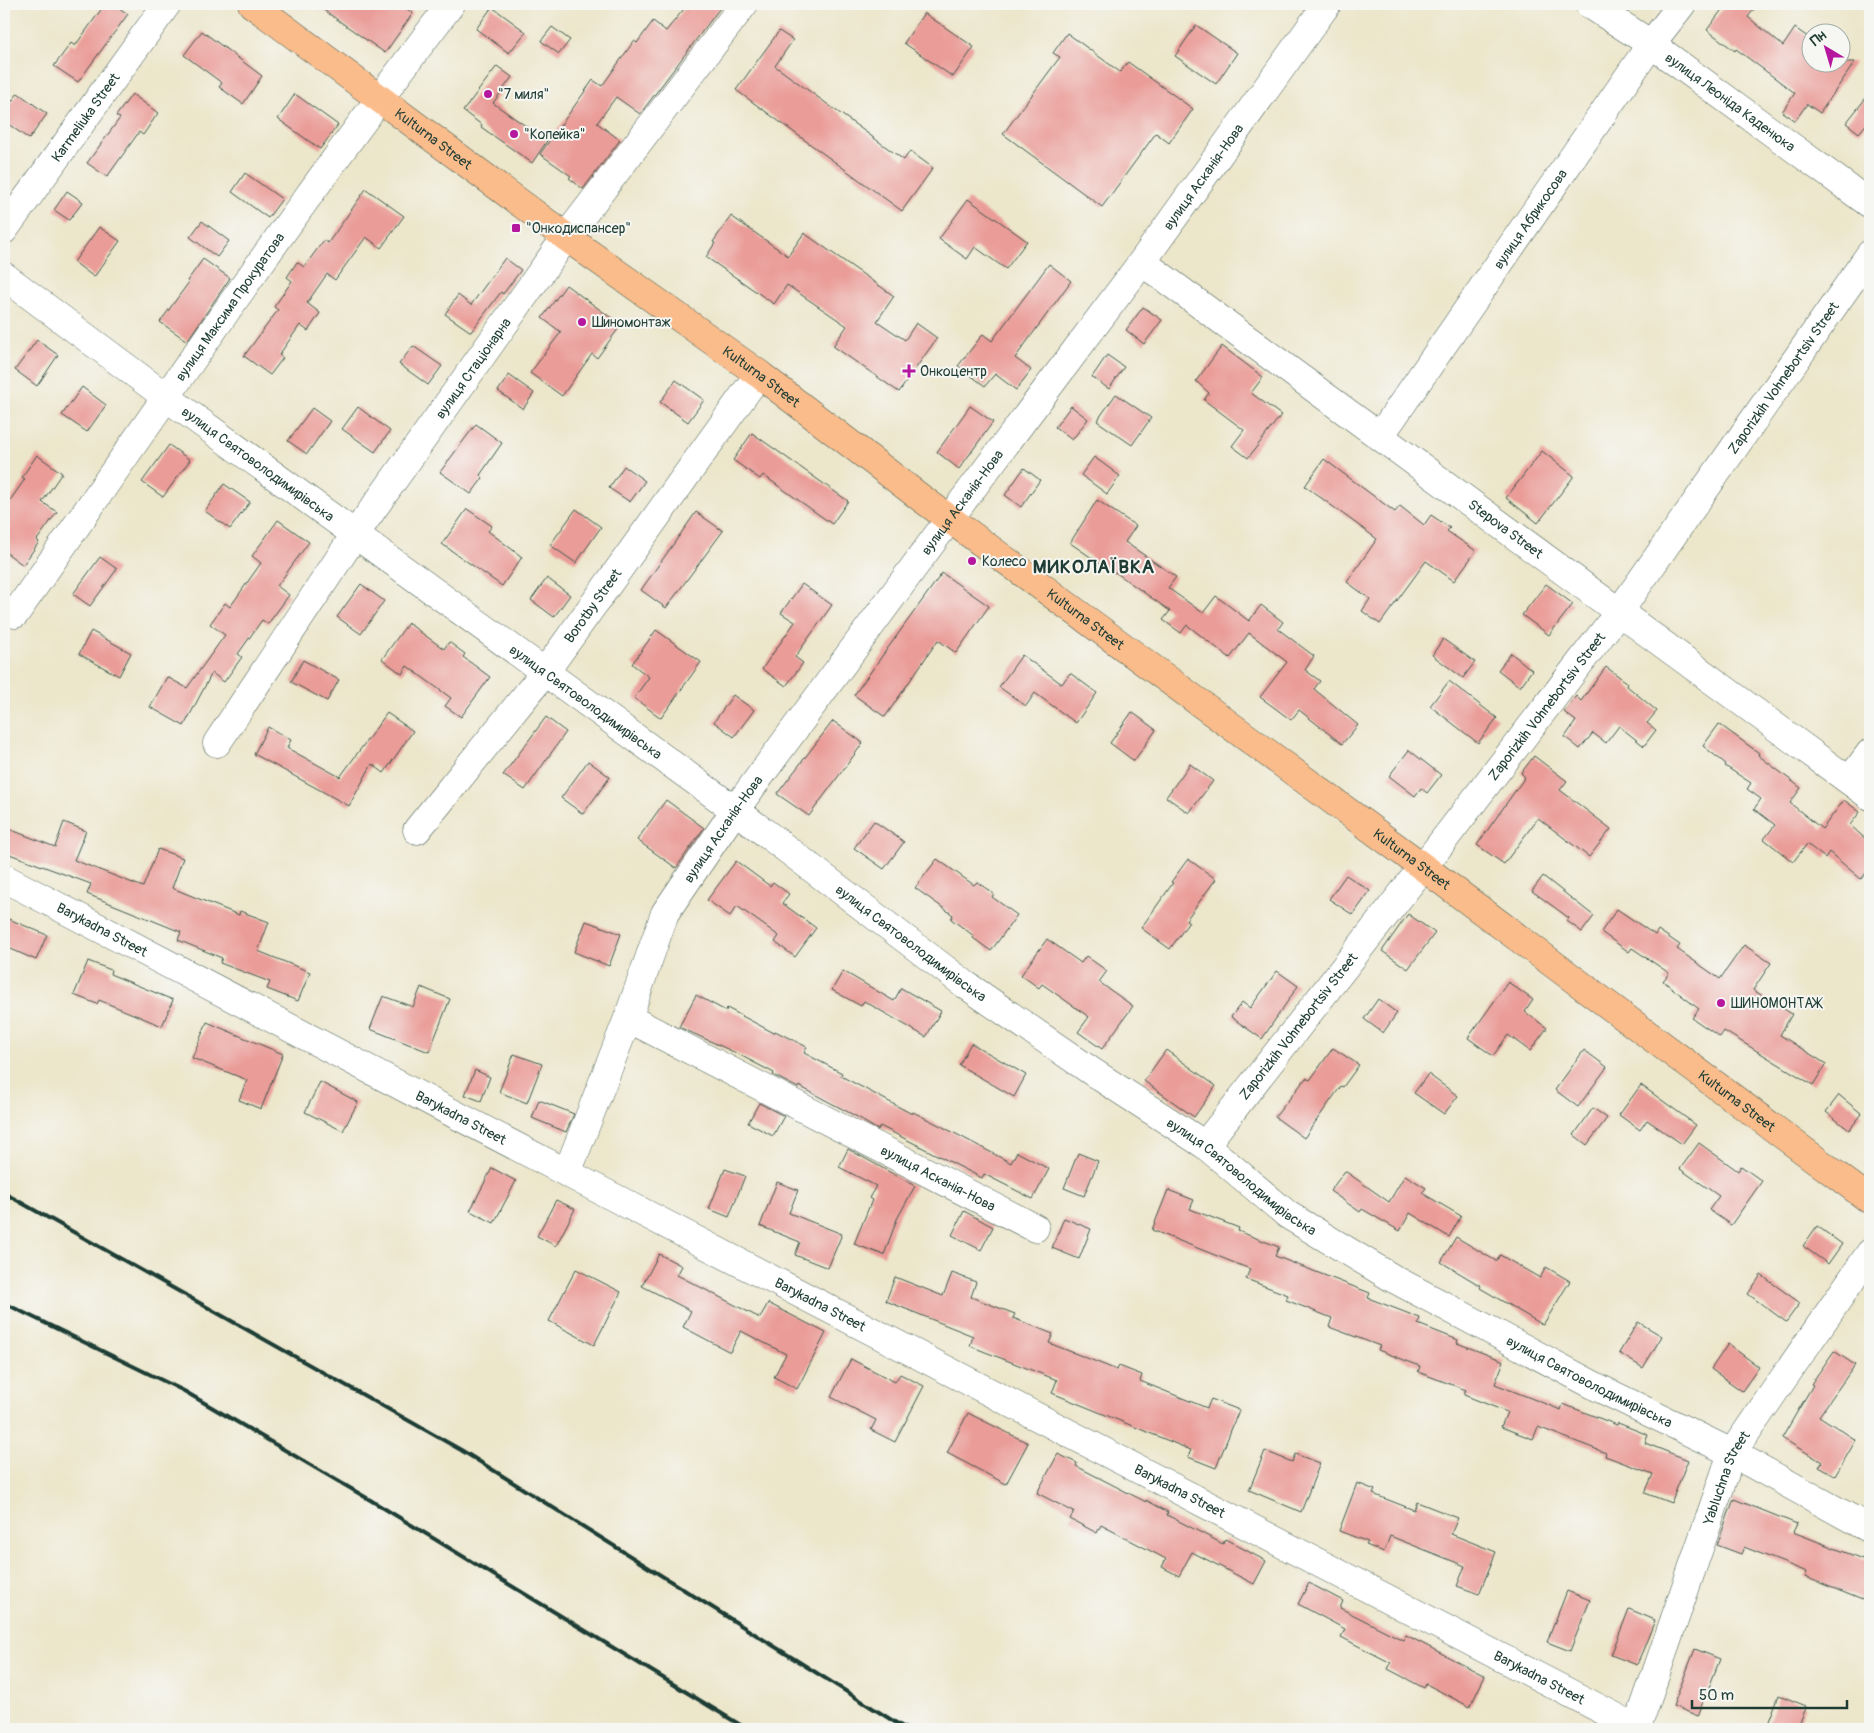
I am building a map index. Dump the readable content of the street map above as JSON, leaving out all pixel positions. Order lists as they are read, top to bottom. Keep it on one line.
{"streets":{"main road":["Kulturna Street"],"street":["вулиця Леоніда Каденюка","Karmeliuka Street","вулиця Асканія-Нова","вулиця Абрикосова","вулиця Максима Прокуратова","вулиця Стаціонарна","Zaporizkih Vohnebortsiv Street","вулиця Святоволодимирівська","Stepova Street","Borotby Street","Barykadna Street","Yabluchna Street"]},"crossings":[["вулиця Леоніда Каденюка","вулиця Абрикосова"],["Kulturna Street","вулиця Асканія-Нова"],["Kulturna Street","вулиця Максима Прокуратова"],["Kulturna Street","вулиця Стаціонарна"],["Kulturna Street","Zaporizkih Vohnebortsiv Street"],["Kulturna Street","Borotby Street"],["вулиця Асканія-Нова","вулиця Святоволодимирівська"],["вулиця Асканія-Нова","Stepova Street"],["вулиця Асканія-Нова","Barykadna Street"],["вулиця Абрикосова","Stepova Street"],["вулиця Максима Прокуратова","вулиця Святоволодимирівська"],["вулиця Стаціонарна","вулиця Святоволодимирівська"],["Zaporizkih Vohnebortsiv Street","вулиця Святоволодимирівська"],["Zaporizkih Vohnebortsiv Street","Stepova Street"],["вулиця Святоволодимирівська","Borotby Street"],["вулиця Святоволодимирівська","Yabluchna Street"],["Barykadna Street","Yabluchna Street"]],"districts":["МИКОЛАЇВКА"],"places":{"other":["\"7 миля\"","\"Копейка\"","Шиномонтаж","Колесо","ШИНОМОНТАЖ"],"transit":["\"Онкодиспансер\""],"health":["Онкоцентр"]},"scale_bar":"50 m","north":"top left"}
